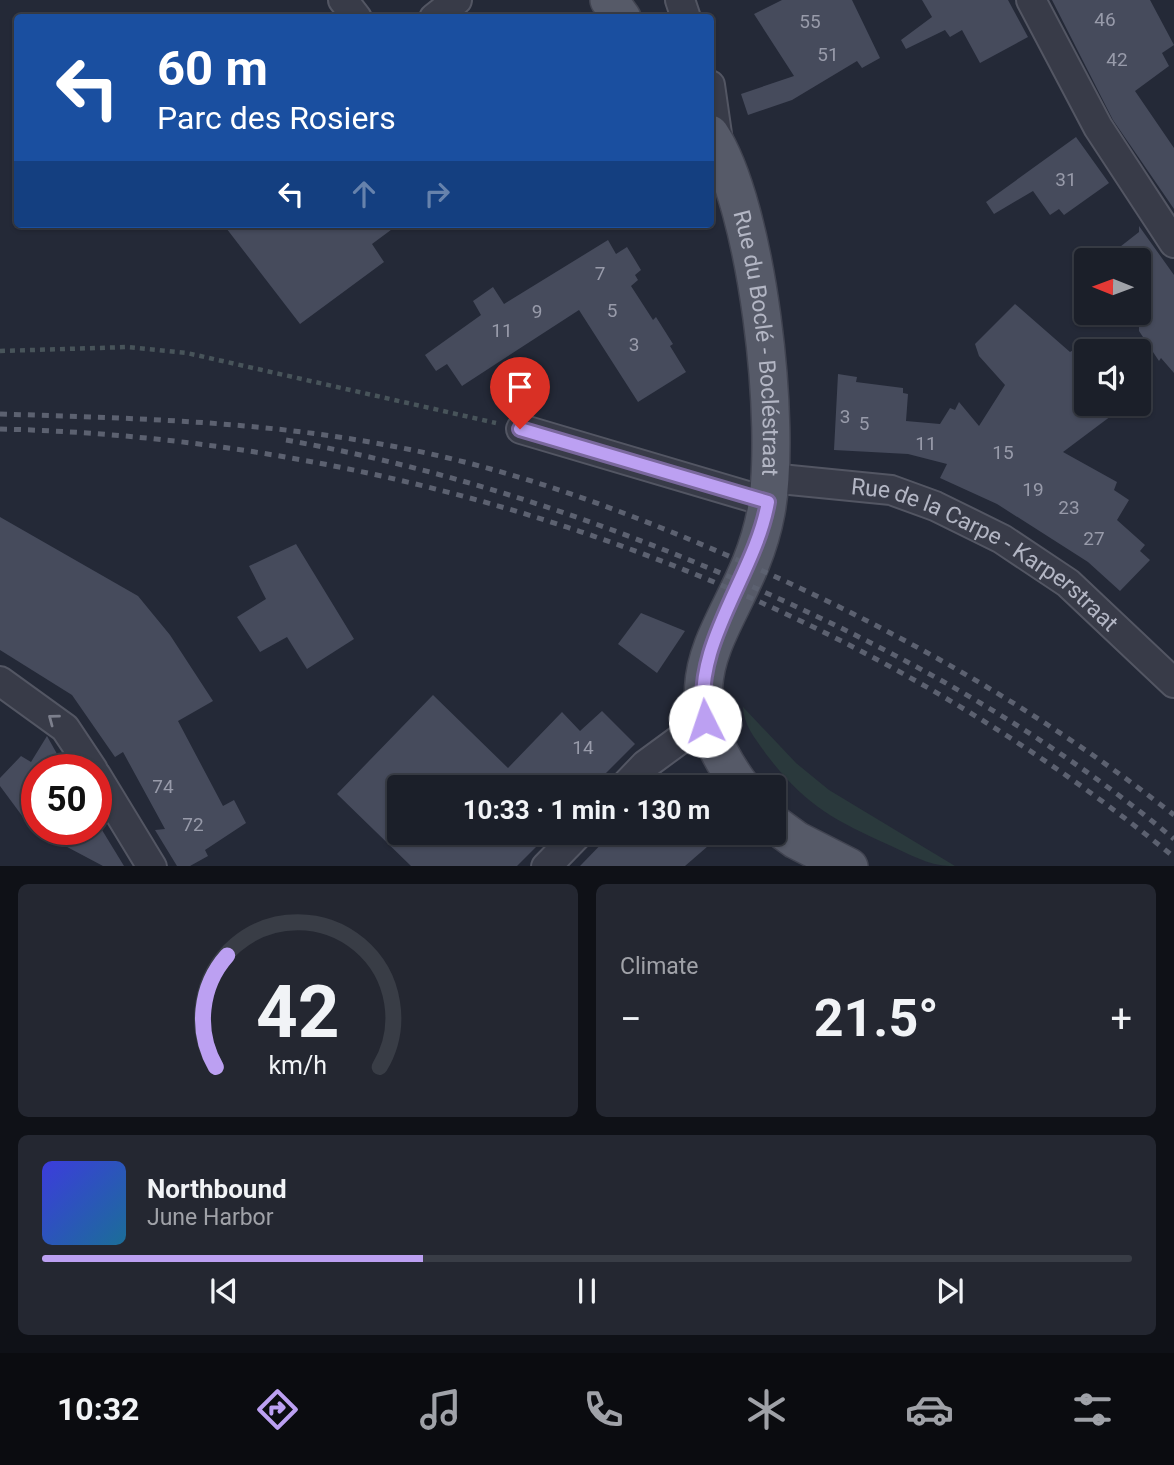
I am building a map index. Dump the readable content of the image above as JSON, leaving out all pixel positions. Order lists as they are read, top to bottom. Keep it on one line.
{"streets":{"main road":["Rue du Boclé - Bocléstraat"],"street":["Rue de la Carpe - Karperstraat"]},"crossings":[["Rue du Boclé - Bocléstraat","Rue de la Carpe - Karperstraat"]],"house_numbers":["46","55","51","42","31","7","5","9","11","3","3","5","11","15","19","23","27","14","74","72"],"north":"left","page":{"turn":["60 m","Parc des Rosiers"],"limit":"50","trip":"10:33 · 1 min · 130 m","tile":"Climate","heat":["−","21.5°","+"],"song":["Northbound","June Harbor"],"tabs":"10:32","gauge":["42","km/h"]}}
